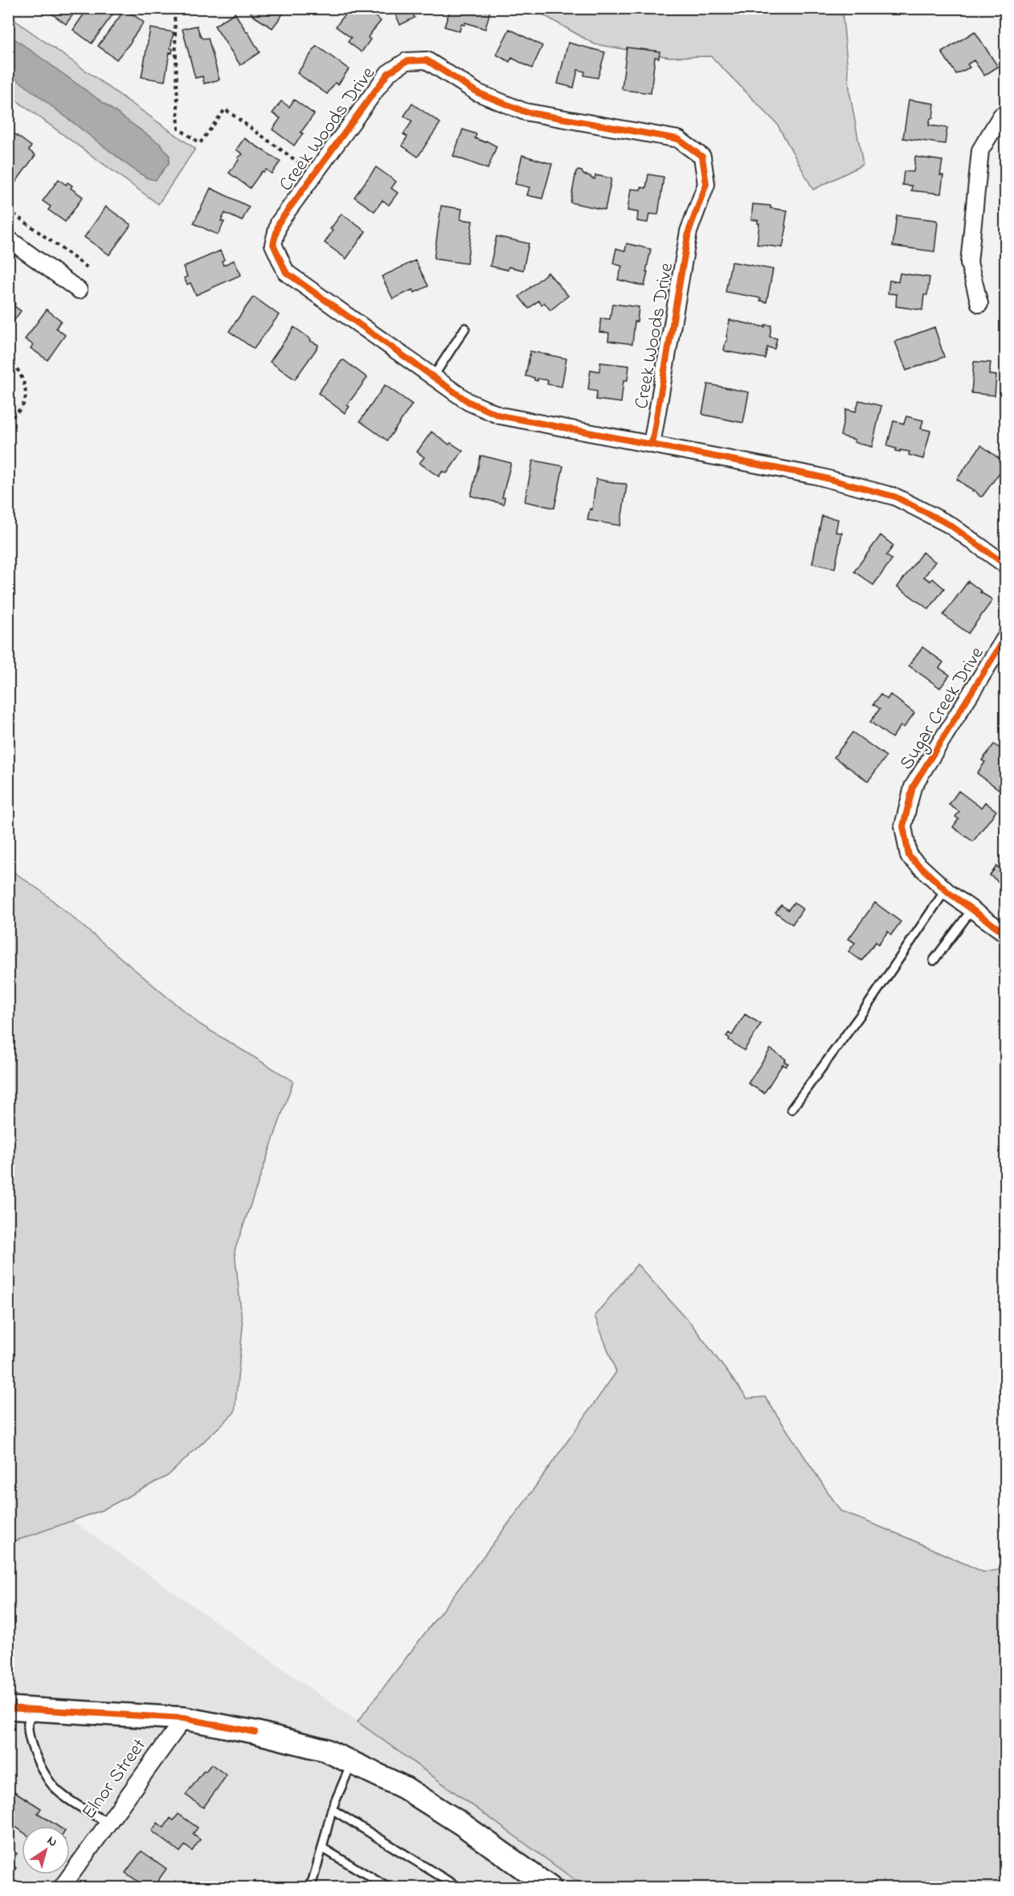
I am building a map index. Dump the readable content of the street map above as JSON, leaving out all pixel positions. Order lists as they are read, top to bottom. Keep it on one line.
{"streets":{"street":["Creek Woods Drive","Sugar Creek Drive","Elnor Street"]},"north":"top right"}
